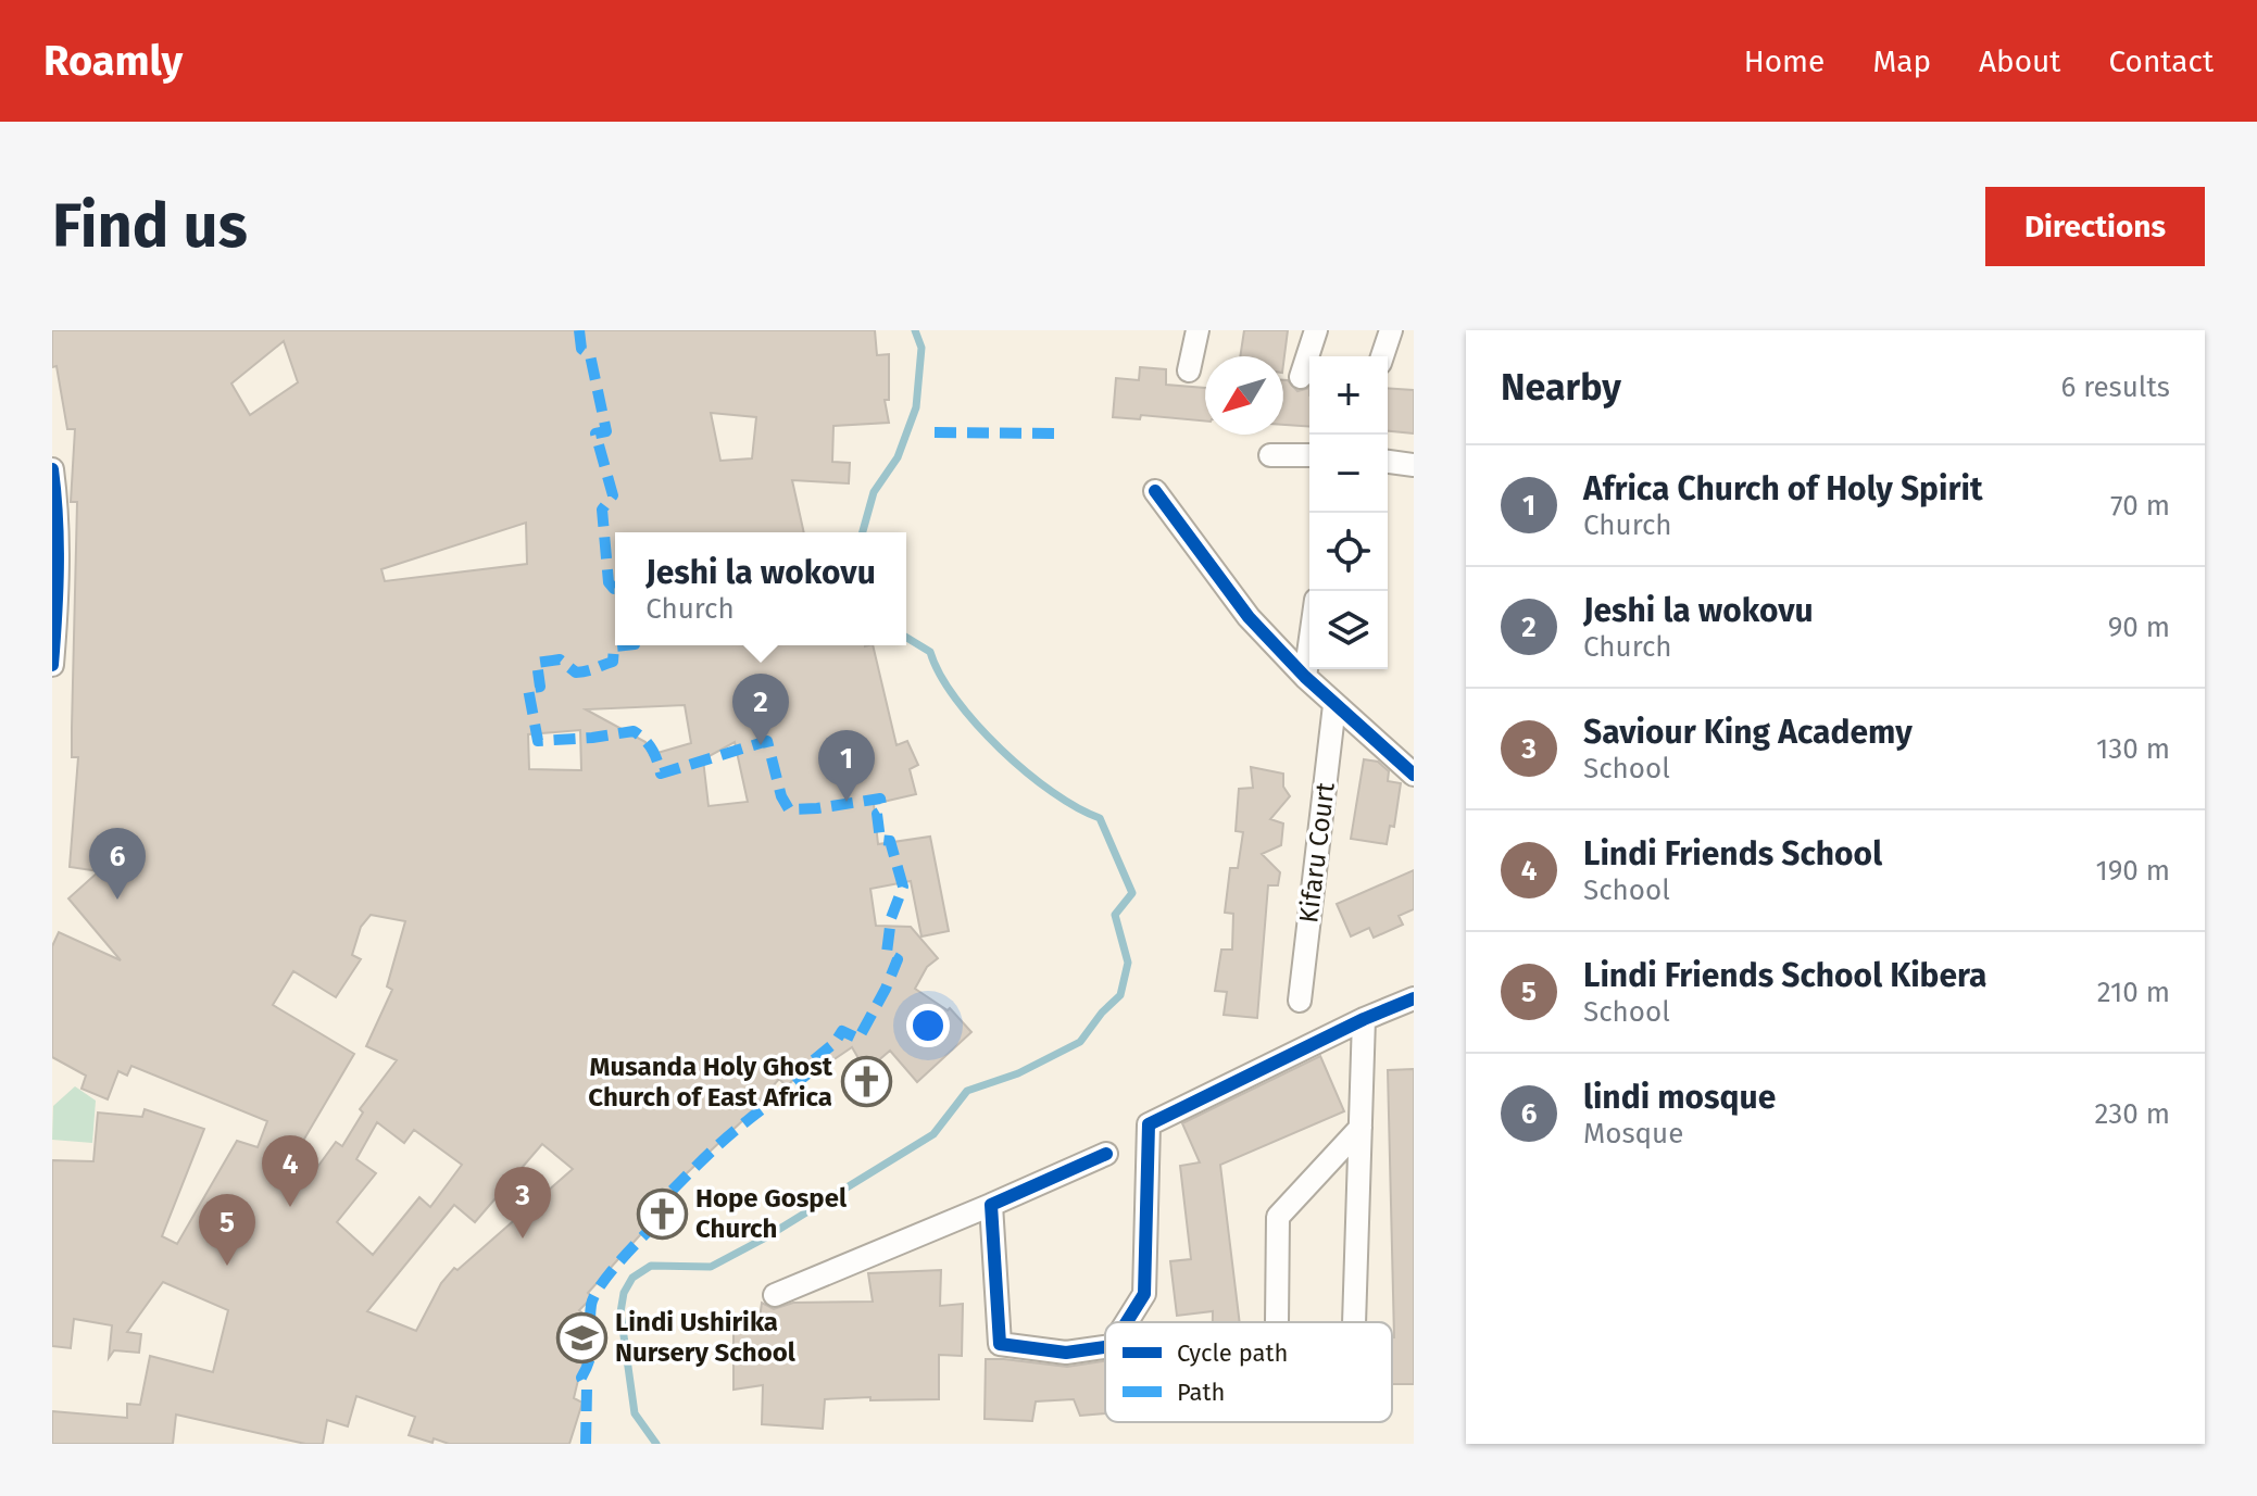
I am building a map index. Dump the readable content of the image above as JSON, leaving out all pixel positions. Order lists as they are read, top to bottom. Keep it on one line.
{"streets":{"street":["Kifaru Court"]},"places":{"church":["Musanda Holy Ghost Church of East Africa","Hope Gospel Church"],"school or university":["Lindi Ushirika Nursery School"]},"legend":["Cycle path","Path"],"north":"bottom left","page":{"header":"Roamly","nav":["Home","Map","About","Contact"],"buttons":"Directions","title":"Find us","heading":["Nearby","6 results"],"map_buttons":["+","−"],"list":[{"mark":"1","name":"Africa Church of Holy Spirit","note":"Church","value":"70 m"},{"mark":"2","name":"Jeshi la wokovu","note":"Church","value":"90 m"},{"mark":"3","name":"Saviour King Academy","note":"School","value":"130 m"},{"mark":"4","name":"Lindi Friends School","note":"School","value":"190 m"},{"mark":"5","name":"Lindi Friends School Kibera","note":"School","value":"210 m"},{"mark":"6","name":"lindi mosque","note":"Mosque","value":"230 m"}],"popup":["Jeshi la wokovu","Church"],"pins":["2","1","6","4","3","5"]}}
